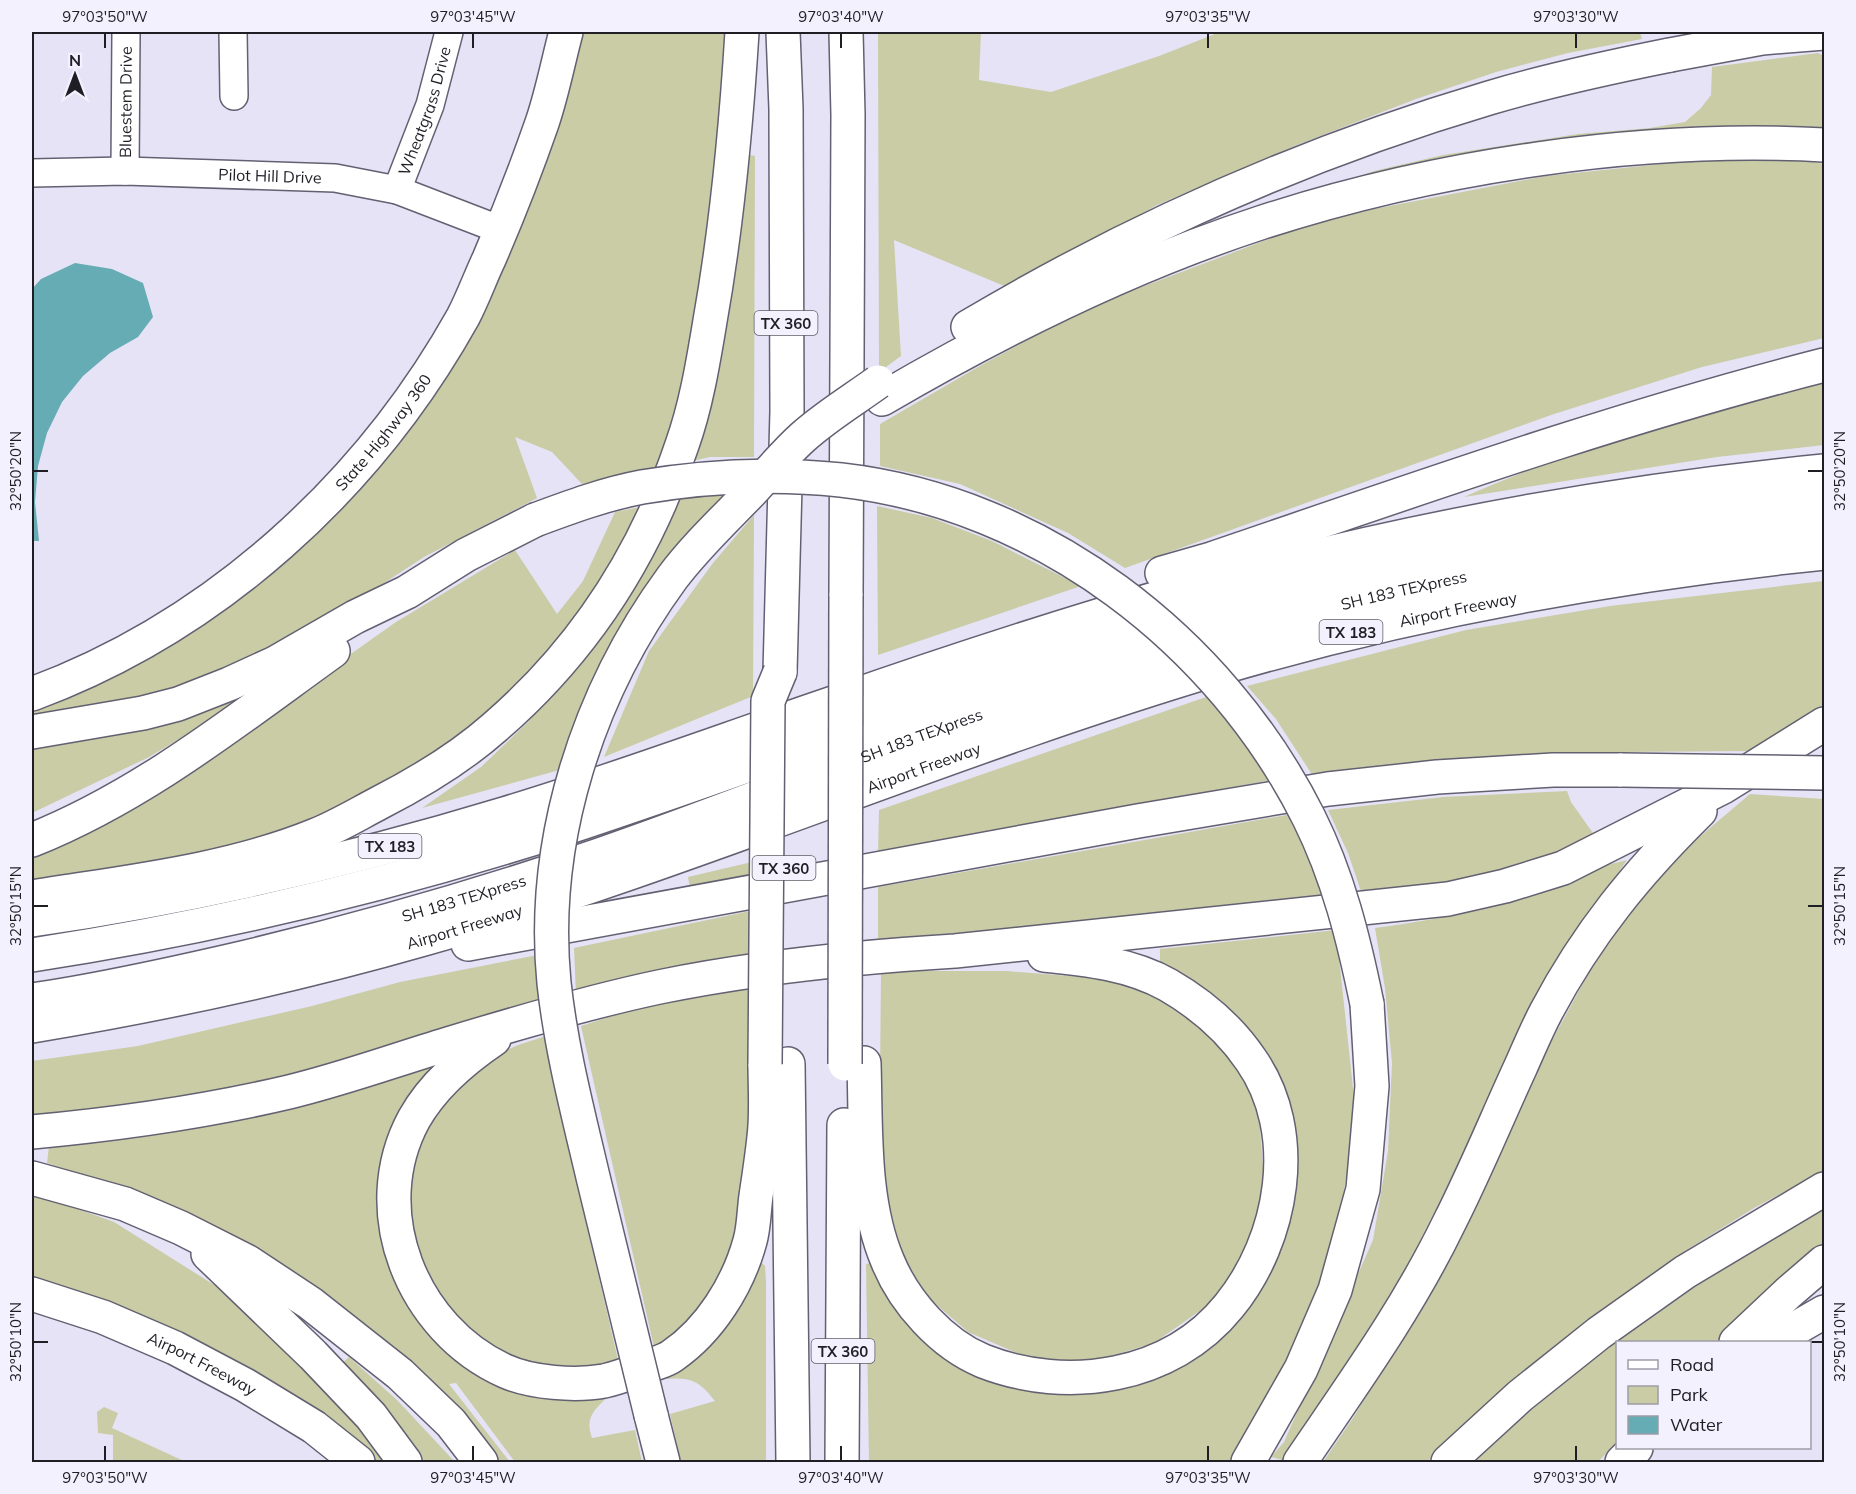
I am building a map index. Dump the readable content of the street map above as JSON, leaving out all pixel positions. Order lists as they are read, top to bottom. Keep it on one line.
{"streets":{"main road":["TX 360","State Highway 360","SH 183 TEXpress","Airport Freeway","TX 183"],"street":["Bluestem Drive","Wheatgrass Drive","Pilot Hill Drive"]},"crossings":[["Bluestem Drive","Pilot Hill Drive"],["Wheatgrass Drive","Pilot Hill Drive"],["Pilot Hill Drive","State Highway 360"]],"legend":["Road","Park","Water"],"north":"top","coordinates":["97°03'50\"W","97°03'45\"W","97°03'40\"W","97°03'35\"W","97°03'30\"W","32°50'20\"N","32°50'15\"N","32°50'10\"N"]}
